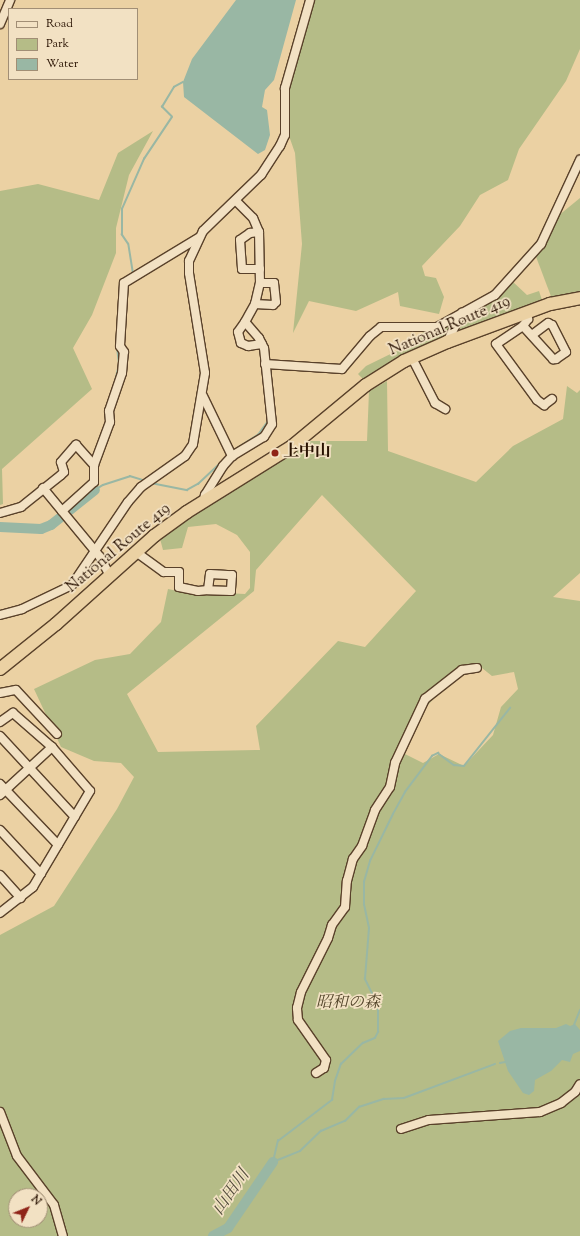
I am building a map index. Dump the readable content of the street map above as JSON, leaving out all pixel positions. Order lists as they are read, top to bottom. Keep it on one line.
{"streets":{"highway":["National Route 419"]},"water":["山田川"],"parks":["昭和の森"],"places":["上中山"],"legend":["Road","Park","Water"],"north":"top right"}
